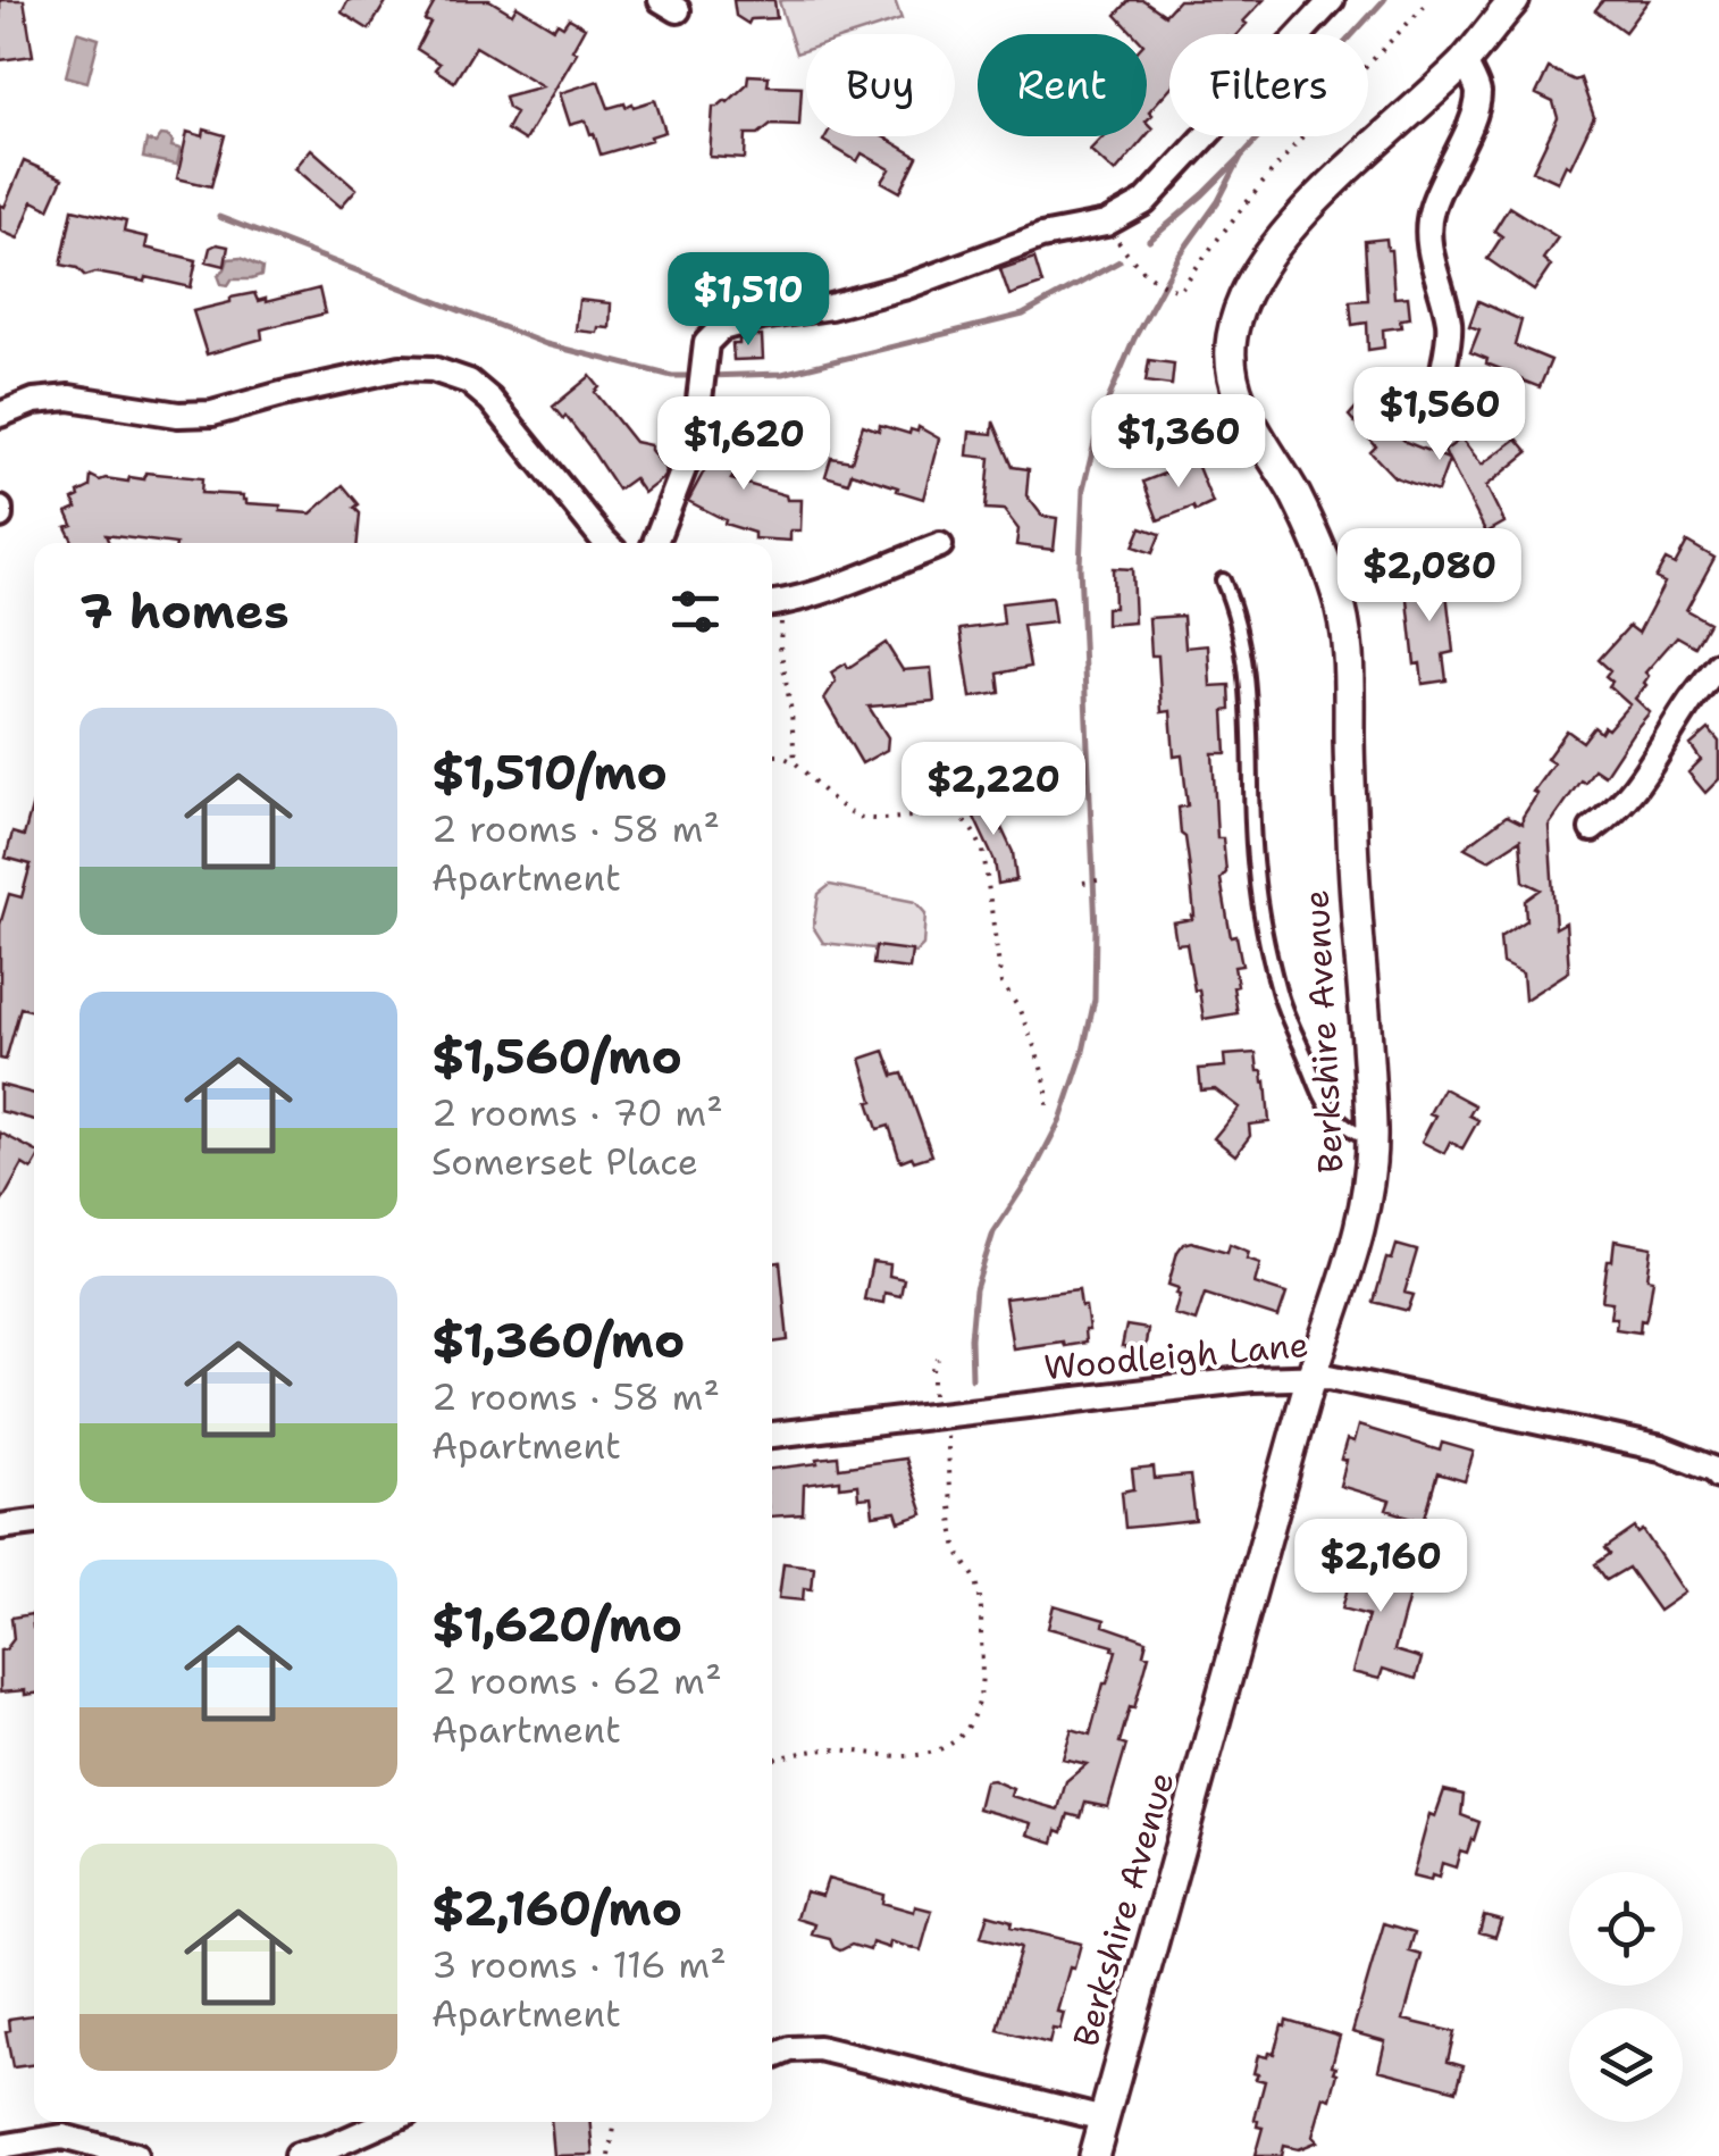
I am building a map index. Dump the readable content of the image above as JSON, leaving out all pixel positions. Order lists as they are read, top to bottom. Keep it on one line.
{"streets":{"street":["Berkshire Avenue","Woodleigh Lane"]},"crossings":[["Berkshire Avenue","Woodleigh Lane"]],"page":{"chip":["Buy","Rent","Filters"],"price":["$1,510","$1,560","$1,360","$1,620","$2,080","$2,220","$2,160"],"heading":"7 homes","list":[{"name":"$1,510/mo","note":"2 rooms · 58 m² · Apartment"},{"name":"$1,560/mo","note":"2 rooms · 70 m² · Somerset Place"},{"name":"$1,360/mo","note":"2 rooms · 58 m² · Apartment"},{"name":"$1,620/mo","note":"2 rooms · 62 m² · Apartment"},{"name":"$2,160/mo","note":"3 rooms · 116 m² · Apartment"}]}}
